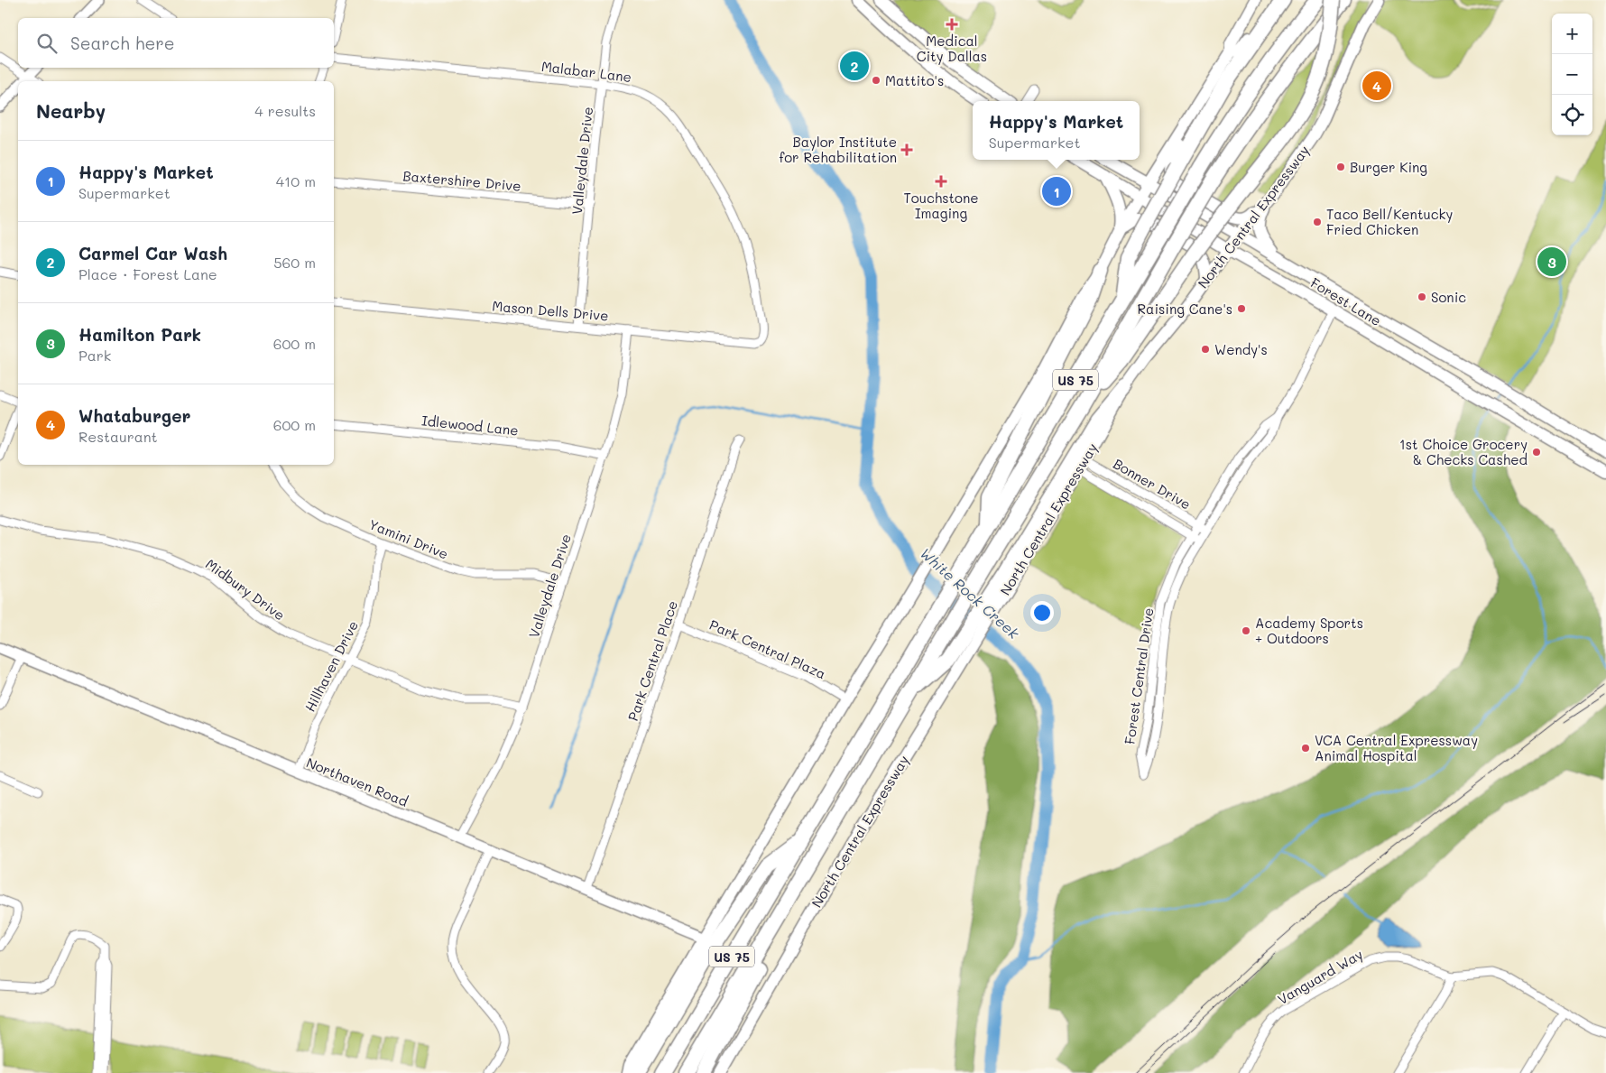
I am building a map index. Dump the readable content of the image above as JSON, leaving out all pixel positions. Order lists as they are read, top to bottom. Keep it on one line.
{"streets":{"highway":["North Central Expressway","US 75"],"main road":["Forest Lane"],"street":["Malabar Lane","Valleydale Drive","Baxtershire Drive","Mason Dells Drive","Idlewood Lane","Bonner Drive","Yamini Drive","Midbury Drive","Park Central Plaza","Park Central Place","Hillhaven Drive","Forest Central Drive","Northaven Road","Vanguard Way"]},"crossings":[["Malabar Lane","Valleydale Drive"],["Malabar Lane","Mason Dells Drive"],["Valleydale Drive","Baxtershire Drive"],["Valleydale Drive","Mason Dells Drive"],["Valleydale Drive","Idlewood Lane"],["Valleydale Drive","Yamini Drive"],["Valleydale Drive","Midbury Drive"],["Valleydale Drive","Northaven Road"],["North Central Expressway","Forest Lane"],["North Central Expressway","Bonner Drive"],["Forest Lane","Forest Central Drive"],["Bonner Drive","Forest Central Drive"],["Yamini Drive","Hillhaven Drive"],["Midbury Drive","Hillhaven Drive"],["Park Central Plaza","Park Central Place"],["Park Central Place","Northaven Road"],["Hillhaven Drive","Northaven Road"]],"water":["White Rock Creek"],"places":{"health":["Medical City Dallas","Baylor Institute for Rehabilitation","Touchstone Imaging"],"other":["Mattito's","Burger King","Taco Bell/Kentucky Fried Chicken","Sonic","Raising Cane's","Wendy's","1st Choice Grocery & Checks Cashed","Academy Sports + Outdoors","VCA Central Expressway Animal Hospital"]},"page":{"map_buttons":["+","−"],"search":"Search here","pins":["2","4","1","3"],"heading":["Nearby","4 results"],"popup":["Happy's Market","Supermarket"],"list":[{"mark":"1","name":"Happy's Market","note":"Supermarket","value":"410 m"},{"mark":"2","name":"Carmel Car Wash","note":"Place · Forest Lane","value":"560 m"},{"mark":"3","name":"Hamilton Park","note":"Park","value":"600 m"},{"mark":"4","name":"Whataburger","note":"Restaurant","value":"600 m"}]}}
